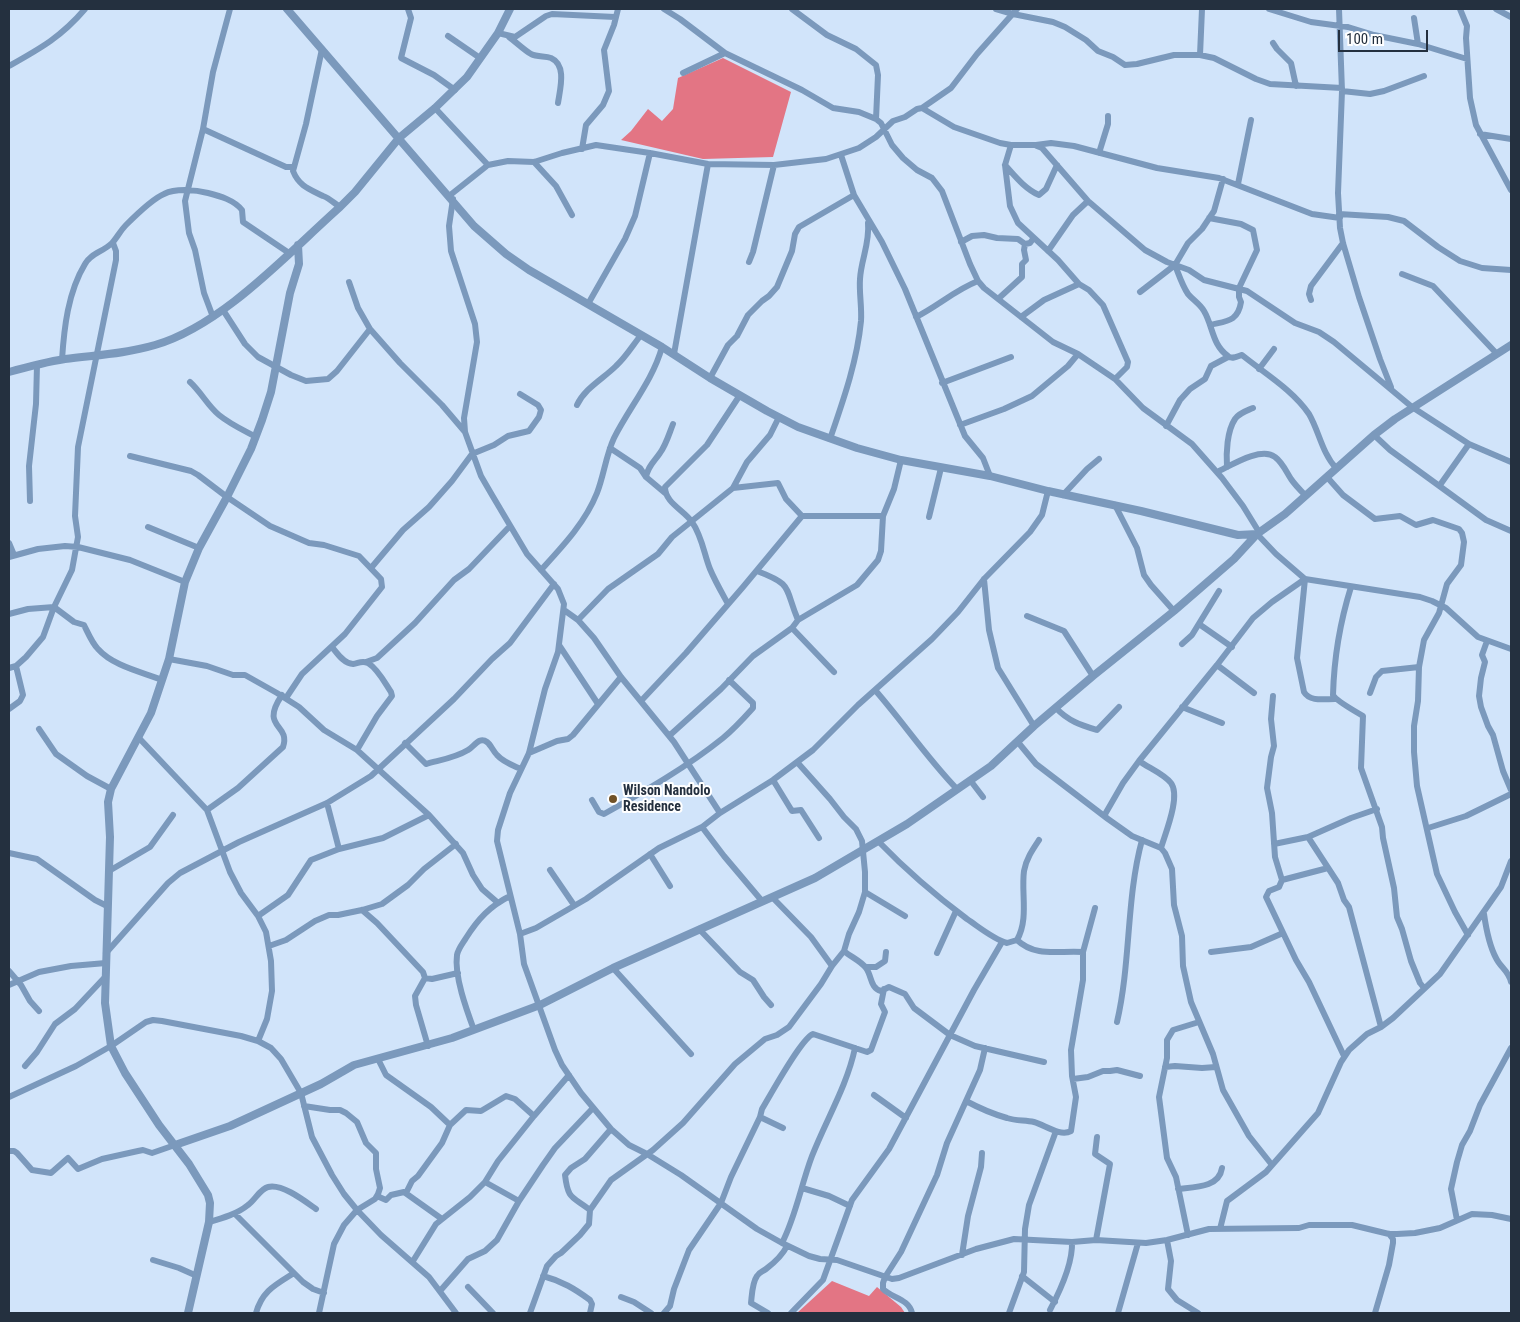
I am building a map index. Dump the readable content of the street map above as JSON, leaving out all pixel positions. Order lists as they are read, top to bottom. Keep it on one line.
{"places":["Wilson Nandolo Residence"],"scale_bar":"100 m"}
